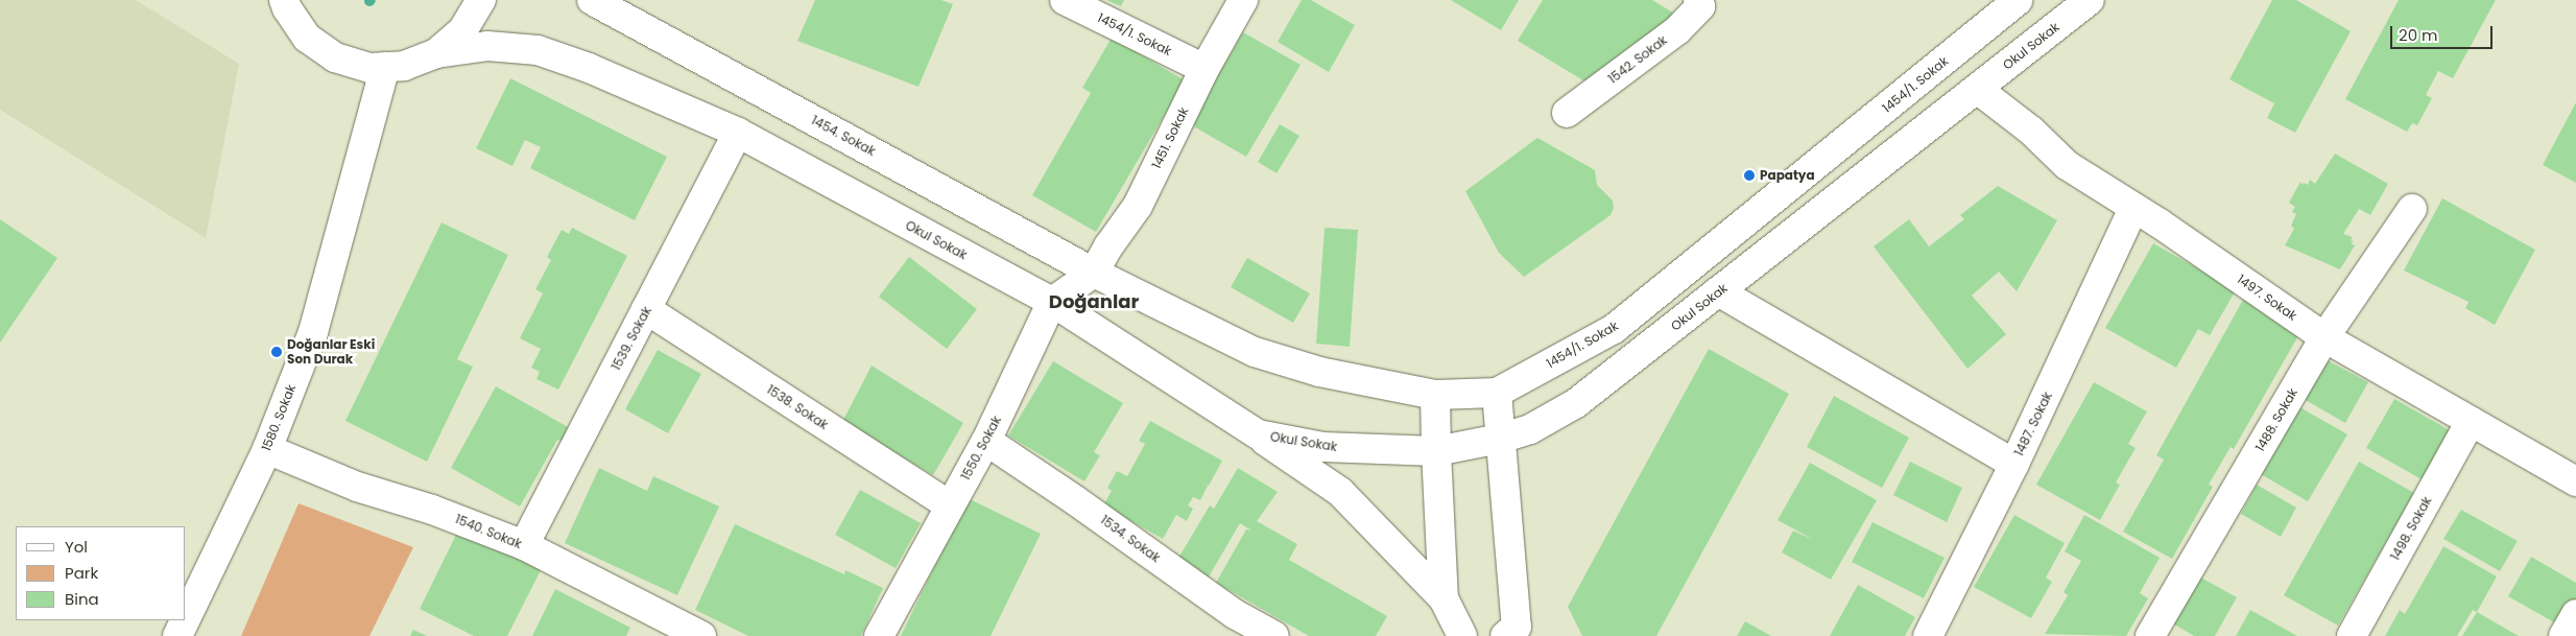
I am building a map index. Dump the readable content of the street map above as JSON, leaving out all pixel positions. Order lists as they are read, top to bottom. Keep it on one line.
{"streets":{"street":["1454/1. Sokak","Okul Sokak","1542. Sokak","1454. Sokak","1451. Sokak","1497. Sokak","1539. Sokak","1538. Sokak","1580. Sokak","1488. Sokak","1487. Sokak","1550. Sokak","1498. Sokak","1540. Sokak","1534. Sokak"]},"crossings":[["1454/1. Sokak","1454. Sokak"],["1454/1. Sokak","1451. Sokak"],["1454/1. Sokak","1550. Sokak"],["Okul Sokak","1497. Sokak"],["Okul Sokak","1539. Sokak"],["Okul Sokak","1550. Sokak"],["1454. Sokak","1451. Sokak"],["1454. Sokak","1550. Sokak"],["1451. Sokak","1550. Sokak"],["1497. Sokak","1488. Sokak"],["1497. Sokak","1487. Sokak"],["1497. Sokak","1498. Sokak"],["1539. Sokak","1538. Sokak"],["1539. Sokak","1540. Sokak"],["1538. Sokak","1550. Sokak"],["1580. Sokak","1540. Sokak"],["1550. Sokak","1534. Sokak"]],"districts":["Doğanlar"],"places":["Papatya","Doğanlar Eski Son Durak"],"legend":["Yol","Park","Bina"],"scale_bar":"20 m"}
